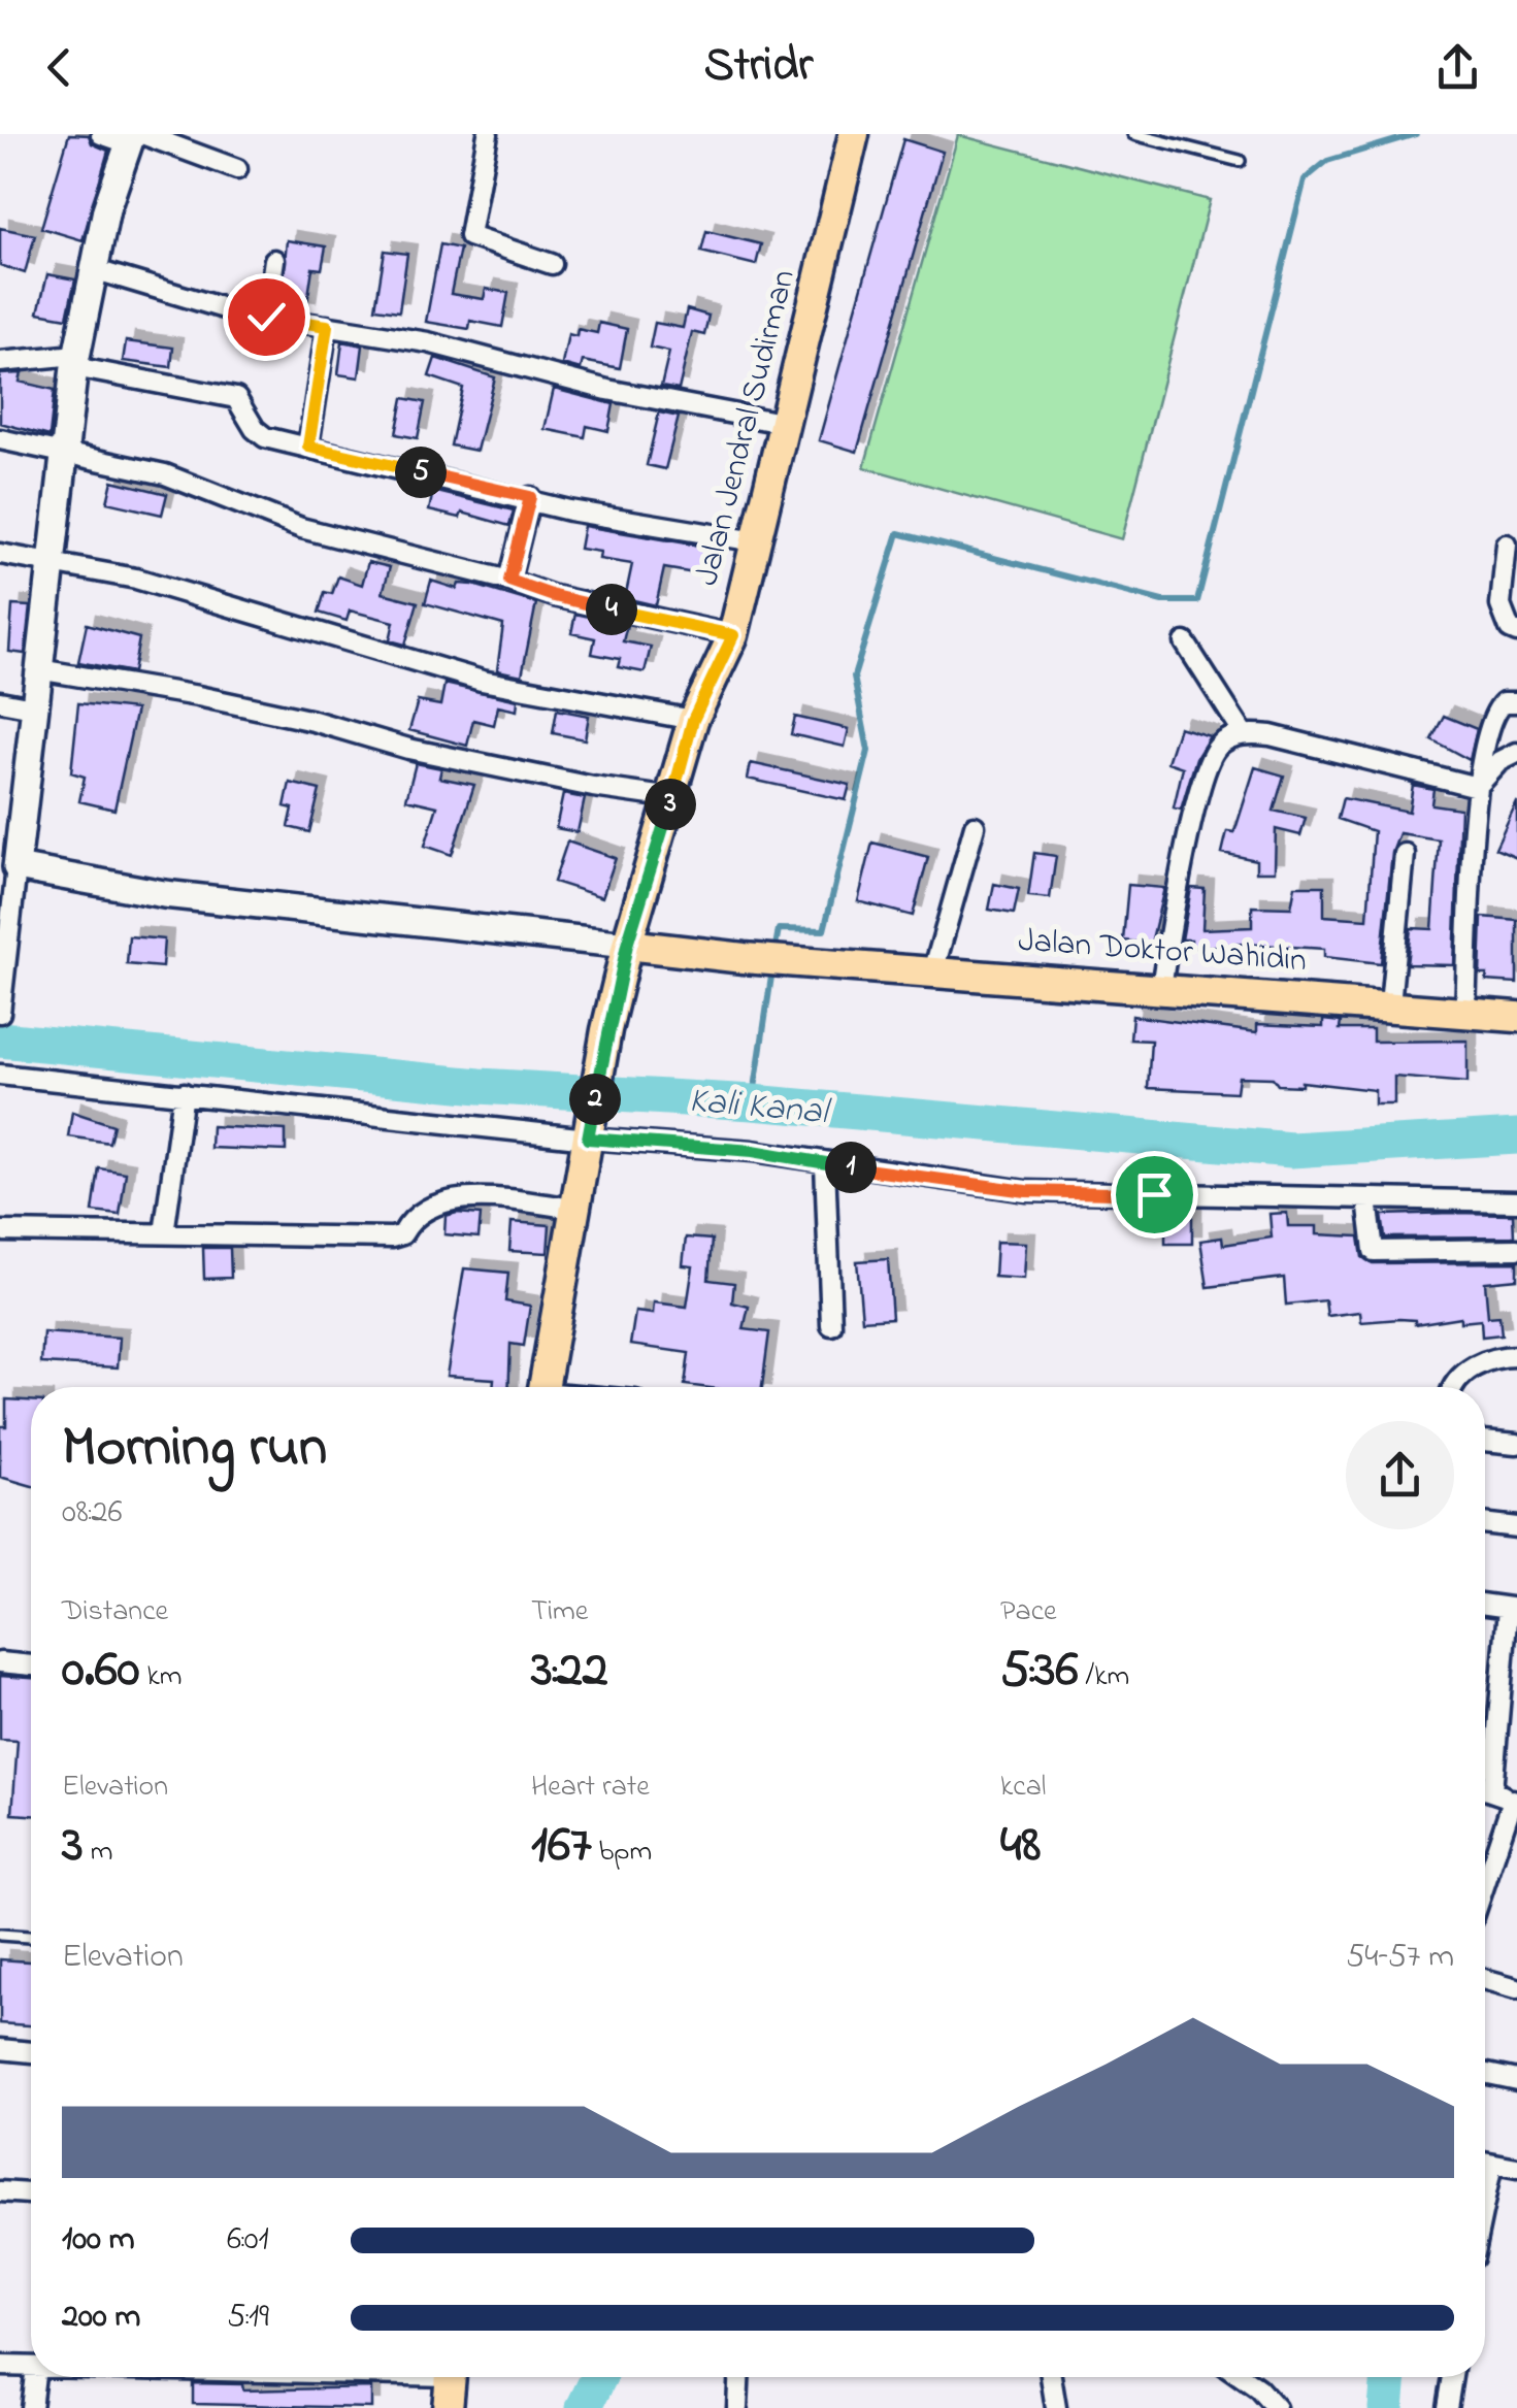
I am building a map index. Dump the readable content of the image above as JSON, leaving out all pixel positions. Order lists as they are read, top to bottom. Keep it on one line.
{"streets":{"main road":["Jalan Jendral Sudirman","Jalan Doktor Wahidin"]},"crossings":[["Jalan Jendral Sudirman","Jalan Doktor Wahidin"]],"water":["Kali Kanal"],"page":{"header":"Stridr","pins":["5","4","3","2","1"],"heading":["Morning run","08:26"],"stats":[["Distance","0.60 km"],["Time","3:22"],["Pace","5:36 /km"],["Elevation","3 m"],["Heart rate","167 bpm"],["kcal","48"]],"chart":["Elevation","54–57 m"],"list":[{"name":"100 m","note":"6:01"},{"name":"200 m","note":"5:19"}]}}
